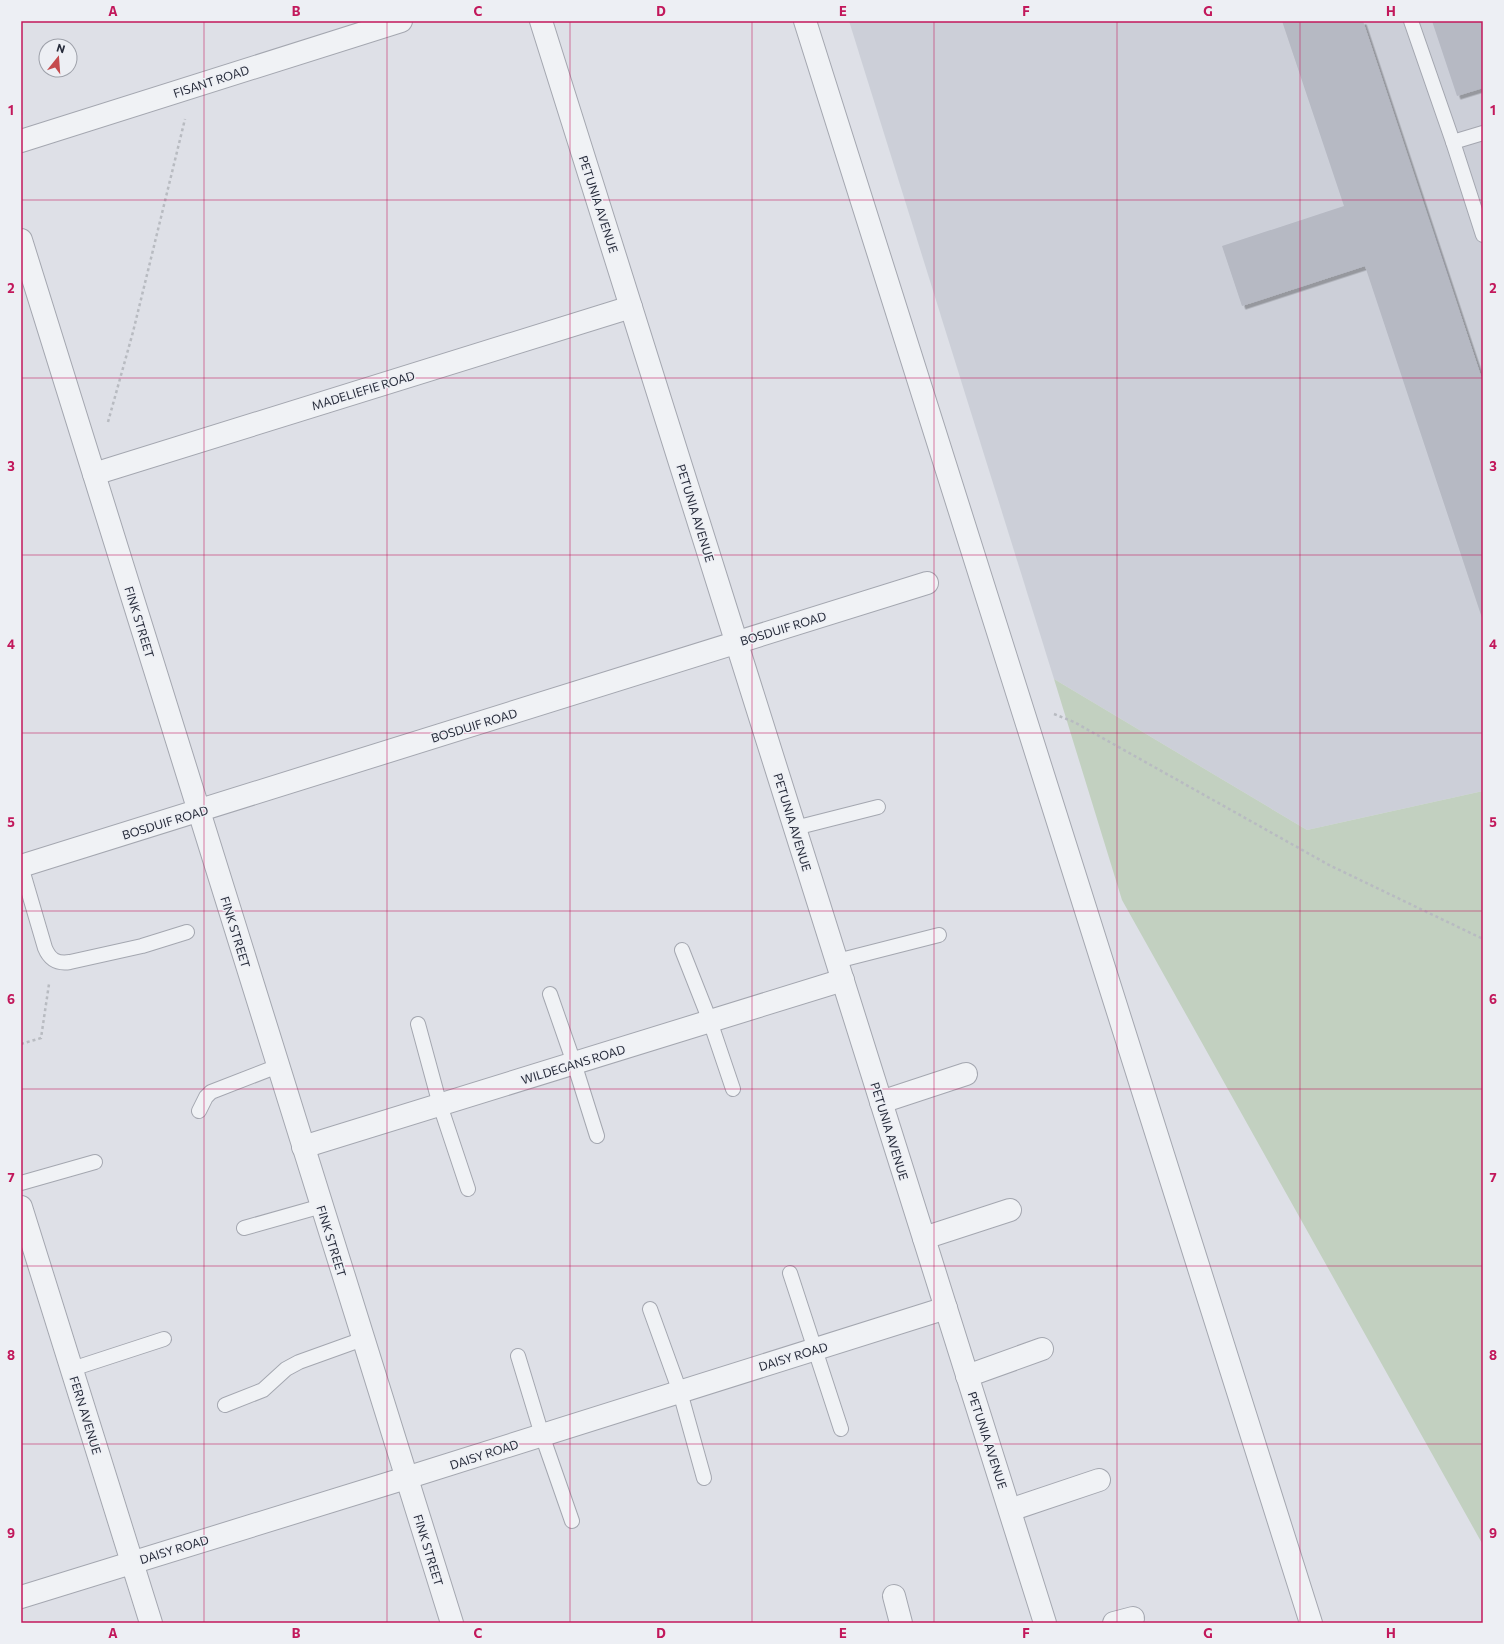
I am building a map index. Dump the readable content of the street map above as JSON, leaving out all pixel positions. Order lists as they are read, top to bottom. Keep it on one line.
{"streets":{"street":["FISANT ROAD","PETUNIA AVENUE","MADELIEFIE ROAD","FINK STREET","BOSDUIF ROAD","WILDEGANS ROAD","DAISY ROAD","FERN AVENUE"]},"crossings":[["PETUNIA AVENUE","MADELIEFIE ROAD"],["PETUNIA AVENUE","BOSDUIF ROAD"],["PETUNIA AVENUE","WILDEGANS ROAD"],["PETUNIA AVENUE","DAISY ROAD"],["MADELIEFIE ROAD","FINK STREET"],["FINK STREET","BOSDUIF ROAD"],["FINK STREET","WILDEGANS ROAD"],["FINK STREET","DAISY ROAD"],["DAISY ROAD","FERN AVENUE"]],"north":"top","grid":{"columns":["A","B","C","D","E","F","G","H"],"rows":["1","2","3","4","5","6","7","8","9"]}}
